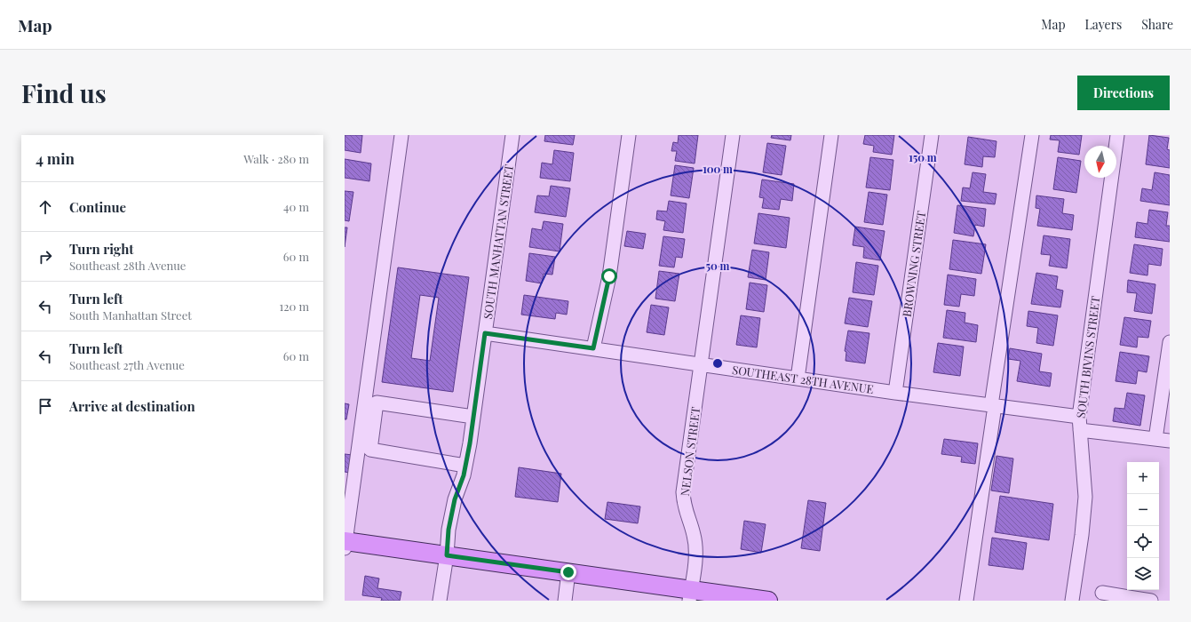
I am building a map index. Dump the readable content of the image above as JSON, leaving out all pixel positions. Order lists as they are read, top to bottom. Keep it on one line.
{"streets":{"street":["SOUTH MANHATTAN STREET","BROWNING STREET","SOUTH BIVINS STREET","SOUTHEAST 28TH AVENUE","NELSON STREET"]},"crossings":[["SOUTH MANHATTAN STREET","SOUTHEAST 28TH AVENUE"],["BROWNING STREET","SOUTHEAST 28TH AVENUE"],["SOUTH BIVINS STREET","SOUTHEAST 28TH AVENUE"],["SOUTHEAST 28TH AVENUE","NELSON STREET"]],"north":"bottom","page":{"header":"Map","nav":["Map","Layers","Share"],"buttons":"Directions","title":"Find us","heading":["4 min","Walk · 280 m"],"list":[["Continue","40 m"],["Turn right","Southeast 28th Avenue","60 m"],["Turn left","South Manhattan Street","120 m"],["Turn left","Southeast 27th Avenue","60 m"],"Arrive at destination"],"map_buttons":["+","−"]},"rings":["150 m","100 m","50 m"]}
